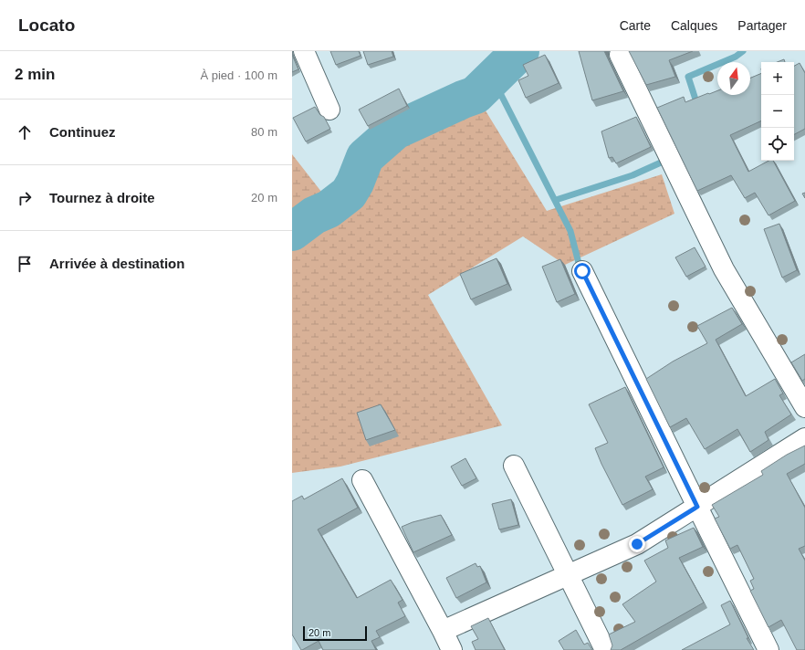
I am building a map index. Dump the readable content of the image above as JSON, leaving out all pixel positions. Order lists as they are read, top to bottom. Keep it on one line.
{"scale_bar":"20 m","north":"top","page":{"header":"Locato","nav":["Carte","Calques","Partager"],"heading":["2 min","À pied · 100 m"],"map_buttons":["+","−"],"list":[["Continuez","80 m"],["Tournez à droite","20 m"],"Arrivée à destination"],"scale":"20 m"}}
